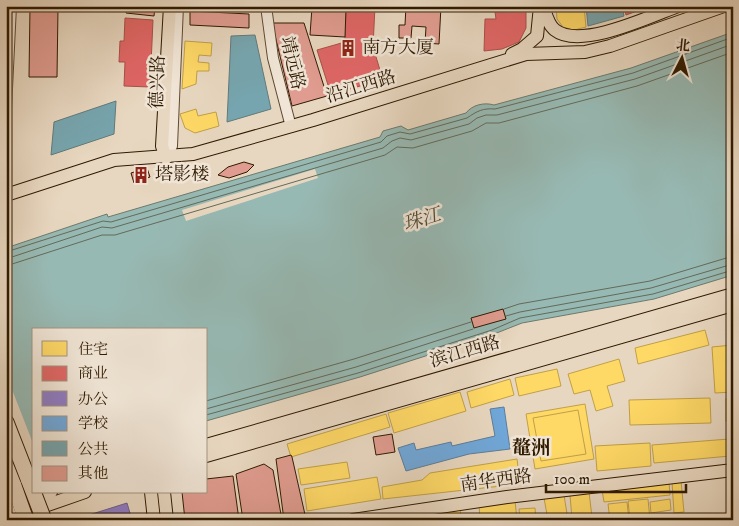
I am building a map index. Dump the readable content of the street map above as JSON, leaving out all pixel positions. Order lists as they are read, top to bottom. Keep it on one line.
{"streets":{"main road":["沿江西路","滨江西路","南华西路"],"street":["靖远路","德兴路"]},"crossings":[["靖远路","沿江西路"],["德兴路","沿江西路"]],"districts":["鼇洲"],"water":["珠江"],"places":{"building":["南方大厦","塔影楼"]},"legend":["住宅","商业","办公","学校","公共","其他"],"scale_bar":"100 m","north":"top"}
